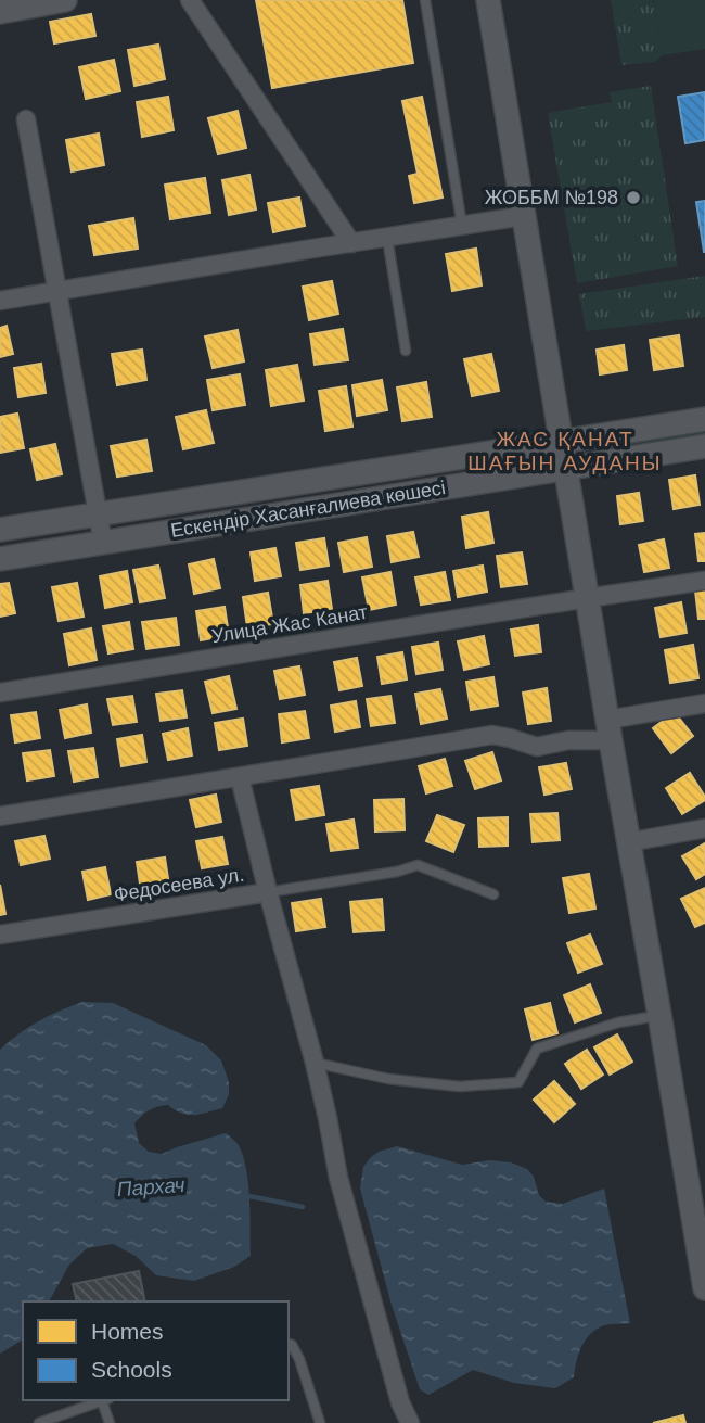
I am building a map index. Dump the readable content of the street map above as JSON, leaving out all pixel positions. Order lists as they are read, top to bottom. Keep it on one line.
{"streets":{"street":["Ескендір Хасанғалиева көшесі","Улица Жас Канат","Федосеева ул."]},"districts":["ЖАС ҚАНАТ ШАҒЫН АУДАНЫ"],"water":["Пархач"],"places":["ЖОББМ №198"],"legend":["Homes","Schools"]}
